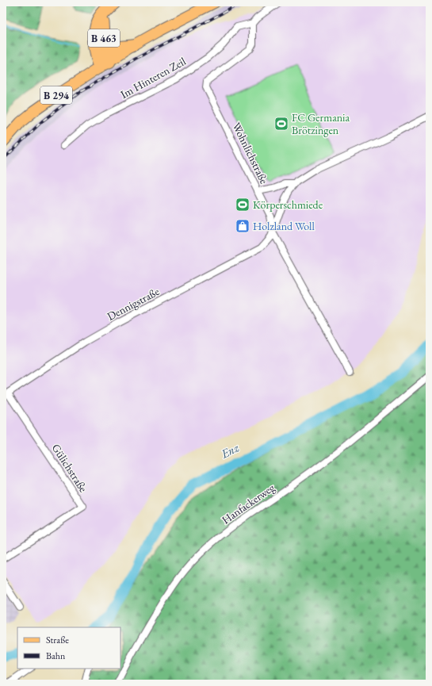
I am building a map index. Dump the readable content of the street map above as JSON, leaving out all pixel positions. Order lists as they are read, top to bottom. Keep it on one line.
{"streets":{"highway":["B 463"],"main road":["B 294"],"street":["Im Hinteren Zeil","Wohnlichstraße","Dennigstraße","Gülichstraße","Hanfackerweg"]},"crossings":[["B 463","B 294"],["Im Hinteren Zeil","Wohnlichstraße"],["Wohnlichstraße","Dennigstraße"],["Dennigstraße","Gülichstraße"]],"water":["Enz"],"places":{"sports":["FC Germania Brötzingen","Körperschmiede"],"shop":["Holzland Woll"]},"legend":["Straße","Bahn"]}
